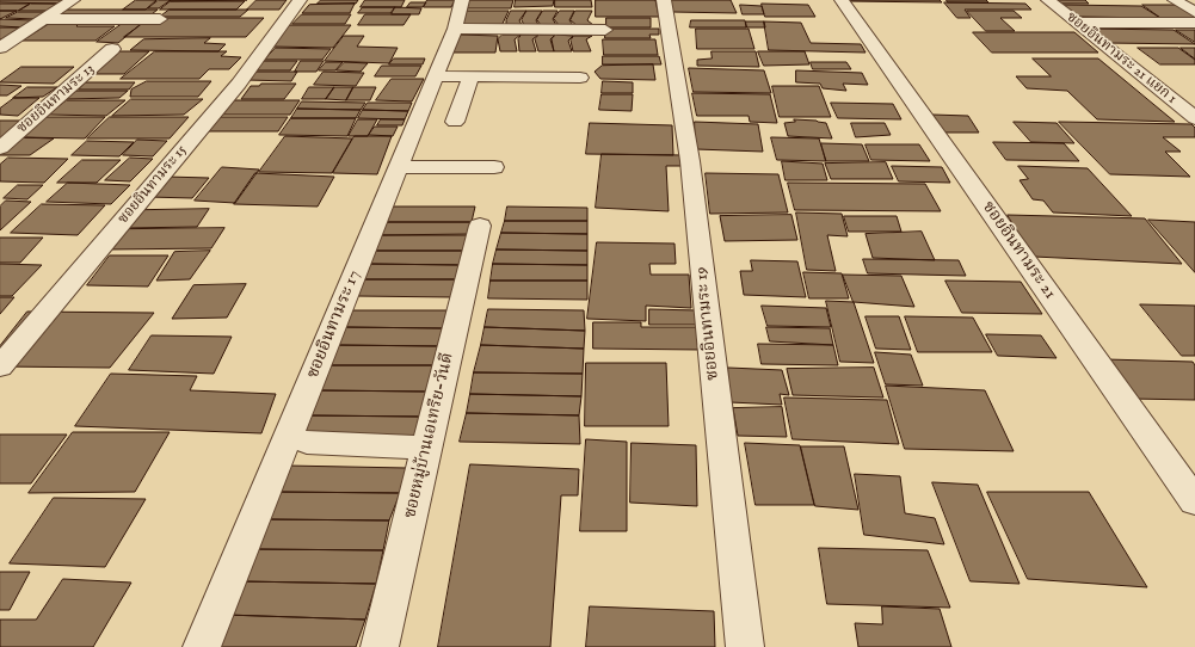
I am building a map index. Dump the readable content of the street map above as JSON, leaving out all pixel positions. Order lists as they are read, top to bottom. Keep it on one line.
{"streets":{"street":["ซอยอินทามระ 21 แยก 1","ซอยอินทามระ 13","ซอยอินทามระ 15","ซอยอินทามระ 21","ซอยอินทามระ 19","ซอยอินทามระ 17","ซอยหมู่บ้านเอเทรีย-วันดี"]}}
